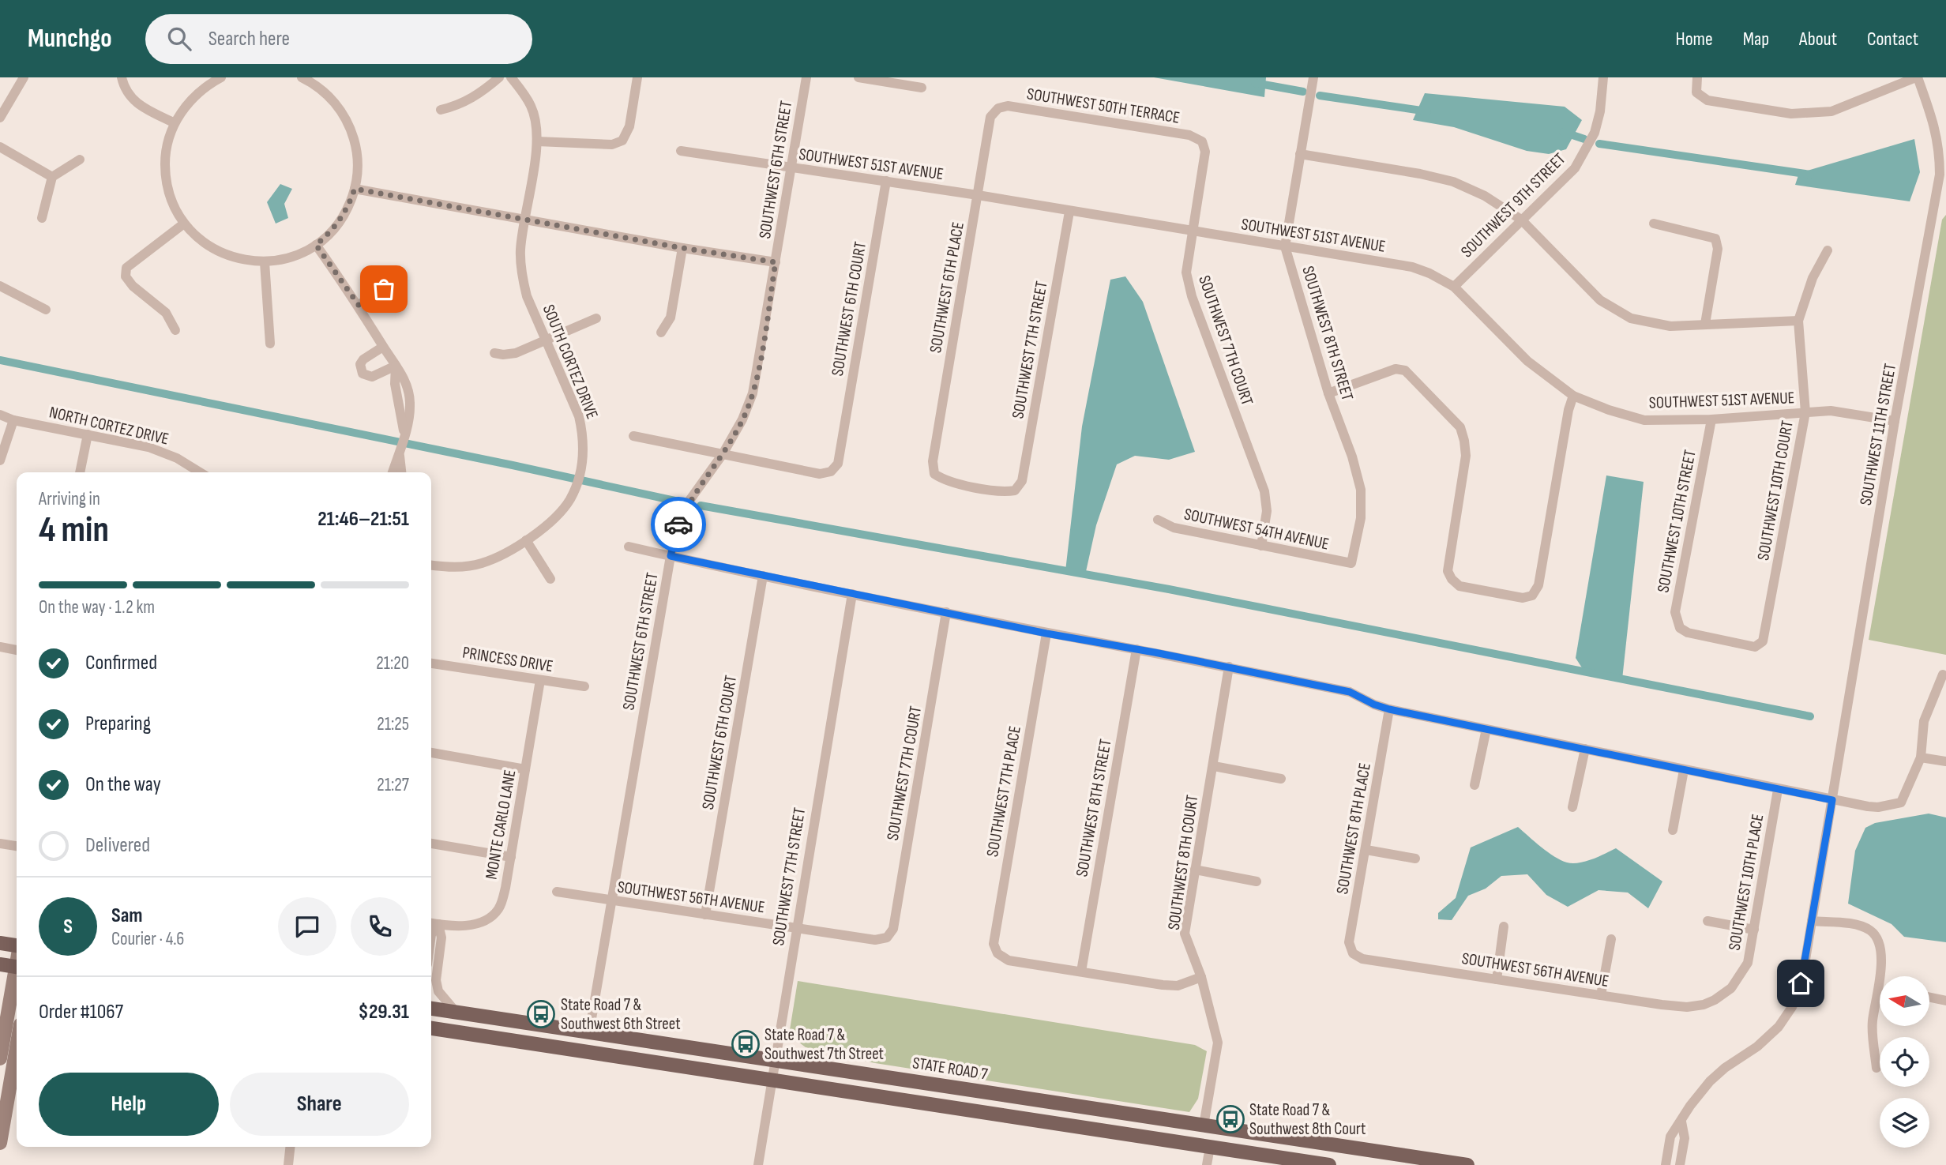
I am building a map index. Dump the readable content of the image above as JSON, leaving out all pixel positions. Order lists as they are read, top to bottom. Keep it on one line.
{"streets":{"main road":["STATE ROAD 7"],"street":["SOUTHWEST 50TH TERRACE","SOUTHWEST 51ST AVENUE","SOUTHWEST 6TH STREET","SOUTHWEST 9TH STREET","SOUTHWEST 6TH PLACE","SOUTHWEST 6TH COURT","SOUTHWEST 8TH STREET","SOUTHWEST 7TH COURT","SOUTHWEST 7TH STREET","SOUTH CORTEZ DRIVE","NORTH CORTEZ DRIVE","SOUTHWEST 11TH STREET","SOUTHWEST 10TH COURT","SOUTHWEST 10TH STREET","SOUTHWEST 54TH AVENUE","PRINCESS DRIVE","SOUTHWEST 7TH PLACE","MONTE CARLO LANE","SOUTHWEST 8TH PLACE","SOUTHWEST 8TH COURT","SOUTHWEST 10TH PLACE","SOUTHWEST 56TH AVENUE"]},"crossings":[["SOUTHWEST 50TH TERRACE","SOUTHWEST 6TH PLACE"],["SOUTHWEST 50TH TERRACE","SOUTHWEST 7TH COURT"],["SOUTHWEST 51ST AVENUE","SOUTHWEST 6TH STREET"],["SOUTHWEST 51ST AVENUE","SOUTHWEST 9TH STREET"],["SOUTHWEST 51ST AVENUE","SOUTHWEST 6TH PLACE"],["SOUTHWEST 51ST AVENUE","SOUTHWEST 6TH COURT"],["SOUTHWEST 51ST AVENUE","SOUTHWEST 8TH STREET"],["SOUTHWEST 51ST AVENUE","SOUTHWEST 7TH COURT"],["SOUTHWEST 51ST AVENUE","SOUTHWEST 7TH STREET"],["SOUTHWEST 51ST AVENUE","SOUTHWEST 11TH STREET"],["SOUTHWEST 51ST AVENUE","SOUTHWEST 10TH COURT"],["SOUTHWEST 51ST AVENUE","SOUTHWEST 10TH STREET"],["SOUTHWEST 6TH STREET","SOUTHWEST 6TH COURT"],["SOUTHWEST 6TH STREET","SOUTHWEST 56TH AVENUE"],["SOUTHWEST 6TH STREET","STATE ROAD 7"],["SOUTHWEST 6TH PLACE","SOUTHWEST 7TH STREET"],["SOUTHWEST 6TH COURT","SOUTHWEST 56TH AVENUE"],["SOUTHWEST 8TH STREET","SOUTHWEST 54TH AVENUE"],["SOUTHWEST 8TH STREET","SOUTHWEST 7TH PLACE"],["SOUTHWEST 7TH COURT","SOUTHWEST 54TH AVENUE"],["SOUTHWEST 7TH COURT","SOUTHWEST 56TH AVENUE"],["SOUTHWEST 7TH STREET","SOUTHWEST 56TH AVENUE"],["SOUTHWEST 7TH STREET","STATE ROAD 7"],["SOUTHWEST 10TH COURT","SOUTHWEST 10TH STREET"],["PRINCESS DRIVE","MONTE CARLO LANE"],["SOUTHWEST 8TH PLACE","SOUTHWEST 56TH AVENUE"],["SOUTHWEST 8TH COURT","STATE ROAD 7"],["SOUTHWEST 10TH PLACE","SOUTHWEST 56TH AVENUE"]],"places":{"bus stop":["State Road 7 & Southwest 6th Street","State Road 7 & Southwest 7th Street","State Road 7 & Southwest 8th Court"]},"north":"left","page":{"header":"Munchgo","search":"Search here","nav":["Home","Map","About","Contact"],"heading":["4 min","Arriving in","21:46–21:51"],"panel":["Sam","Courier · 4.6","Order #1067","$29.31"],"bar":"On the way · 1.2 km","list":[["Confirmed","21:20"],["Preparing","21:25"],["On the way","21:27"],"Delivered"],"round":"S","buttons":["Help","Share"]}}
